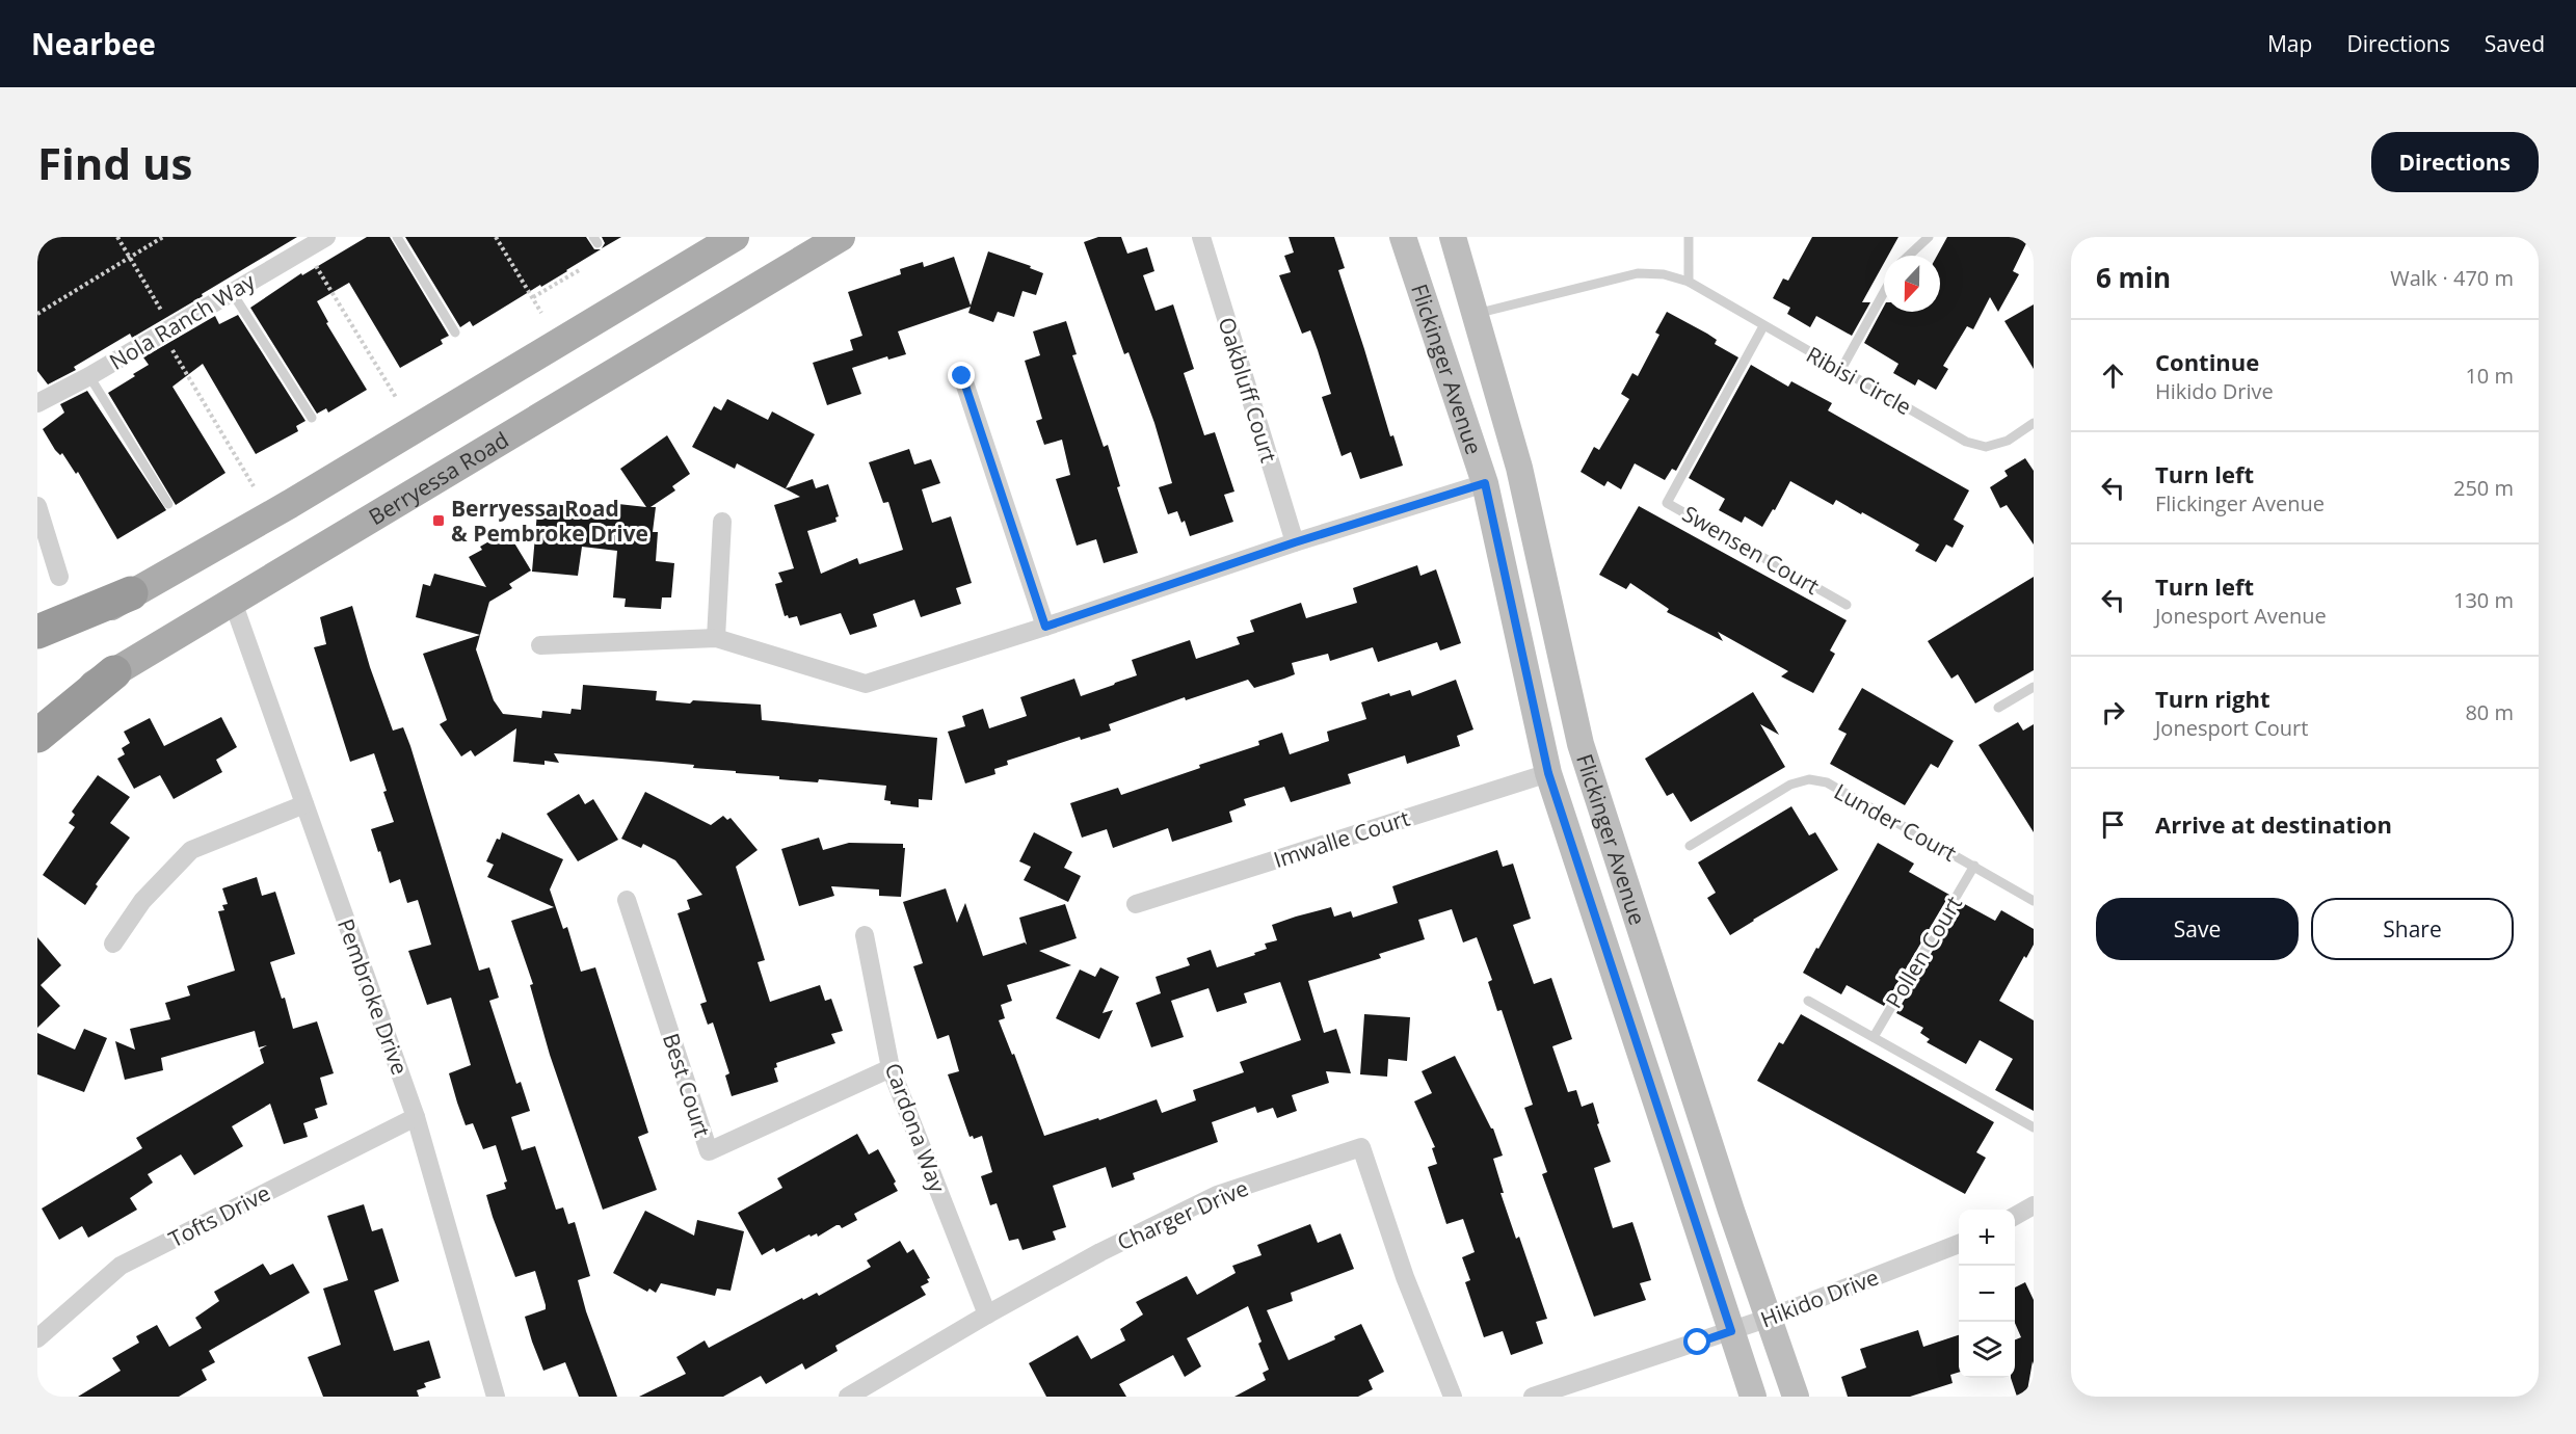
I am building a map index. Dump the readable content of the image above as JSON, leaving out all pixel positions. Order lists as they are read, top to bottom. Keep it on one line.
{"streets":{"main road":["Flickinger Avenue","Berryessa Road"],"street":["Nola Ranch Way","Oakbluff Court","Imwalle Court","Pembroke Drive","Best Court","Cardona Way","Charger Drive","Tofts Drive","Hikido Drive"],"lane":["Ribisi Circle","Swensen Court","Lunder Court","Pollen Court"]},"crossings":[["Flickinger Avenue","Ribisi Circle"],["Flickinger Avenue","Imwalle Court"],["Flickinger Avenue","Hikido Drive"],["Ribisi Circle","Swensen Court"],["Berryessa Road","Pembroke Drive"],["Lunder Court","Pollen Court"],["Pembroke Drive","Tofts Drive"],["Best Court","Cardona Way"],["Cardona Way","Charger Drive"]],"places":{"transit":["Berryessa Road & Pembroke Drive"]},"north":"bottom","page":{"header":"Nearbee","nav":["Map","Directions","Saved"],"buttons":["Directions",["Save","Share"]],"title":"Find us","heading":["6 min","Walk · 470 m"],"list":[["Continue","Hikido Drive","10 m"],["Turn left","Flickinger Avenue","250 m"],["Turn left","Jonesport Avenue","130 m"],["Turn right","Jonesport Court","80 m"],"Arrive at destination"],"map_buttons":["+","−"]}}
